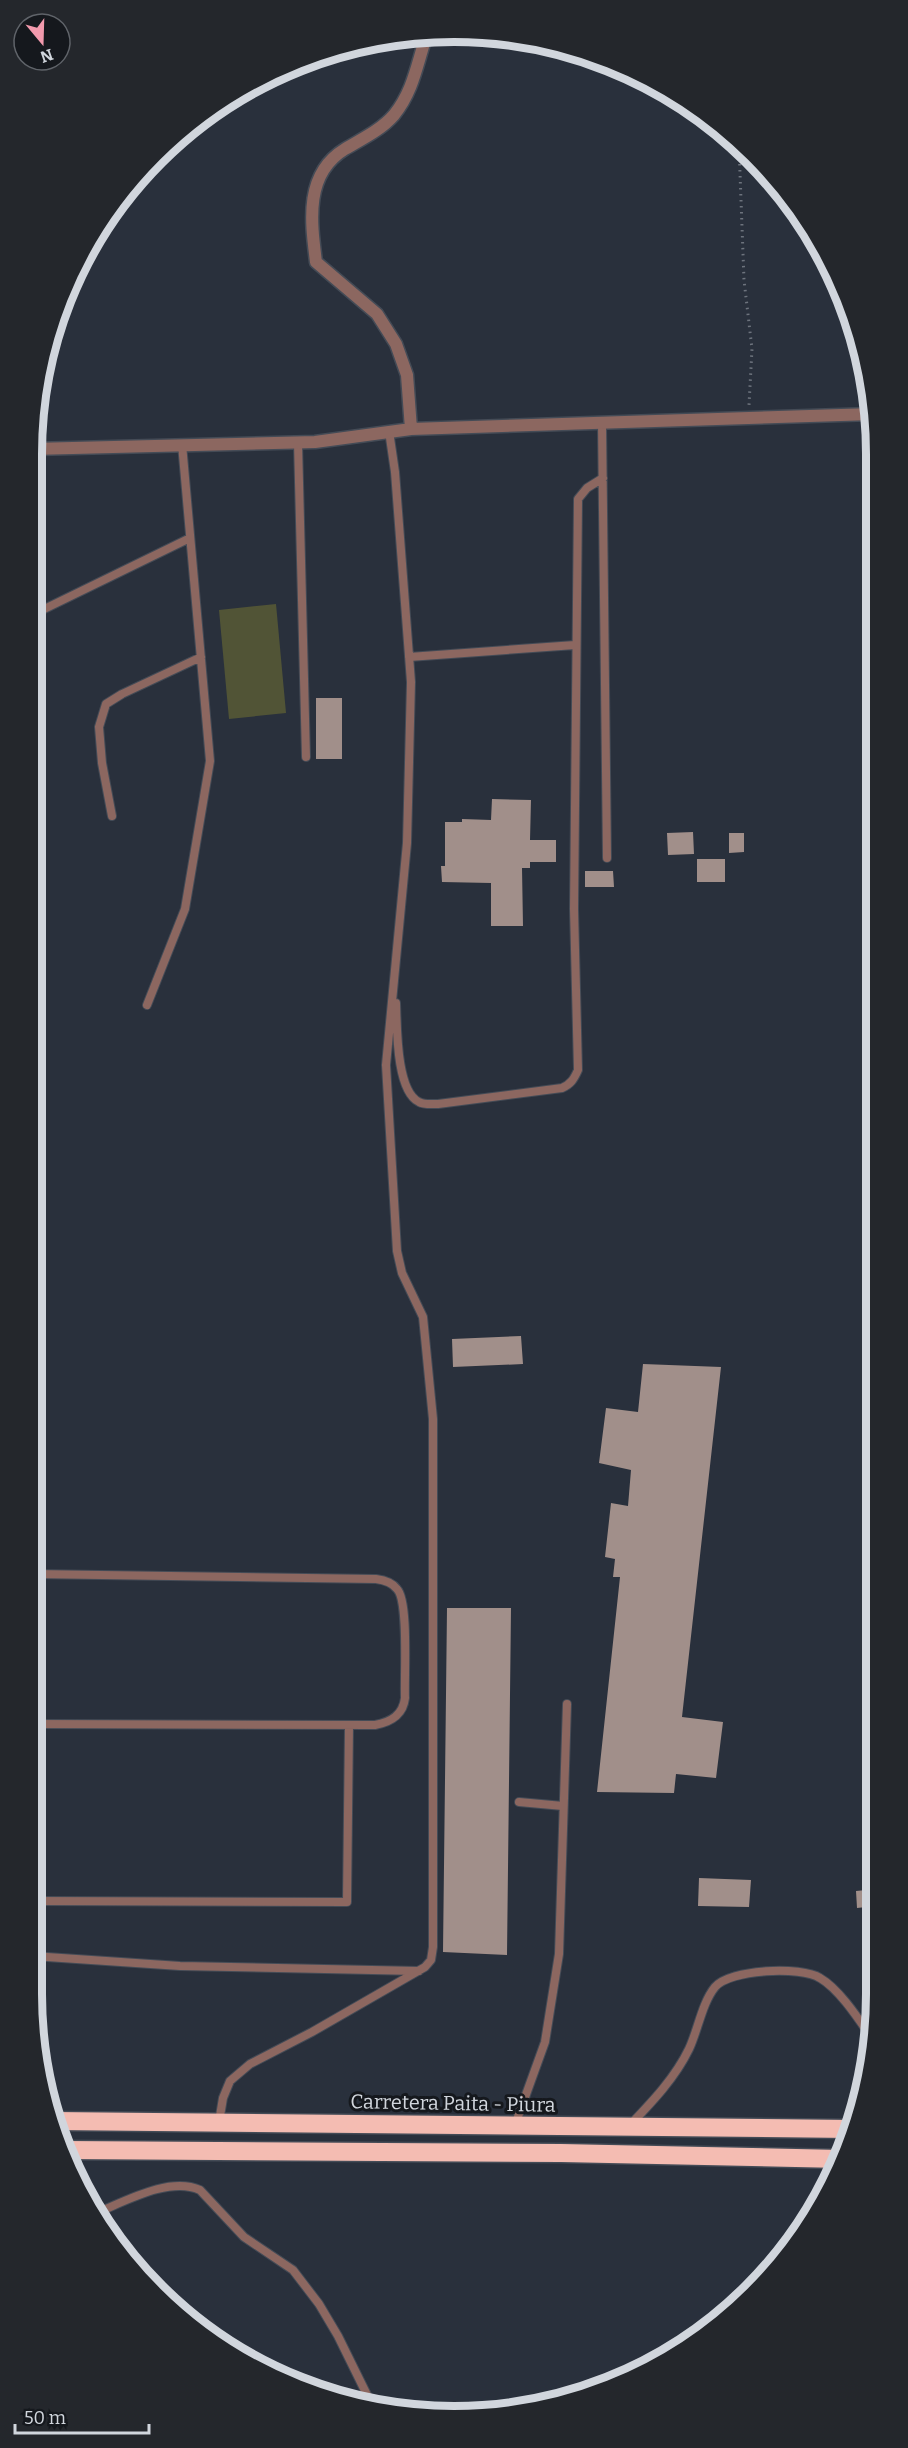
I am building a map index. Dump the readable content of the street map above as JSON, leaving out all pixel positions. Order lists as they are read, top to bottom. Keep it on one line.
{"streets":{"highway":["Carretera Paita - Piura"]},"scale_bar":"50 m","north":"bottom"}
